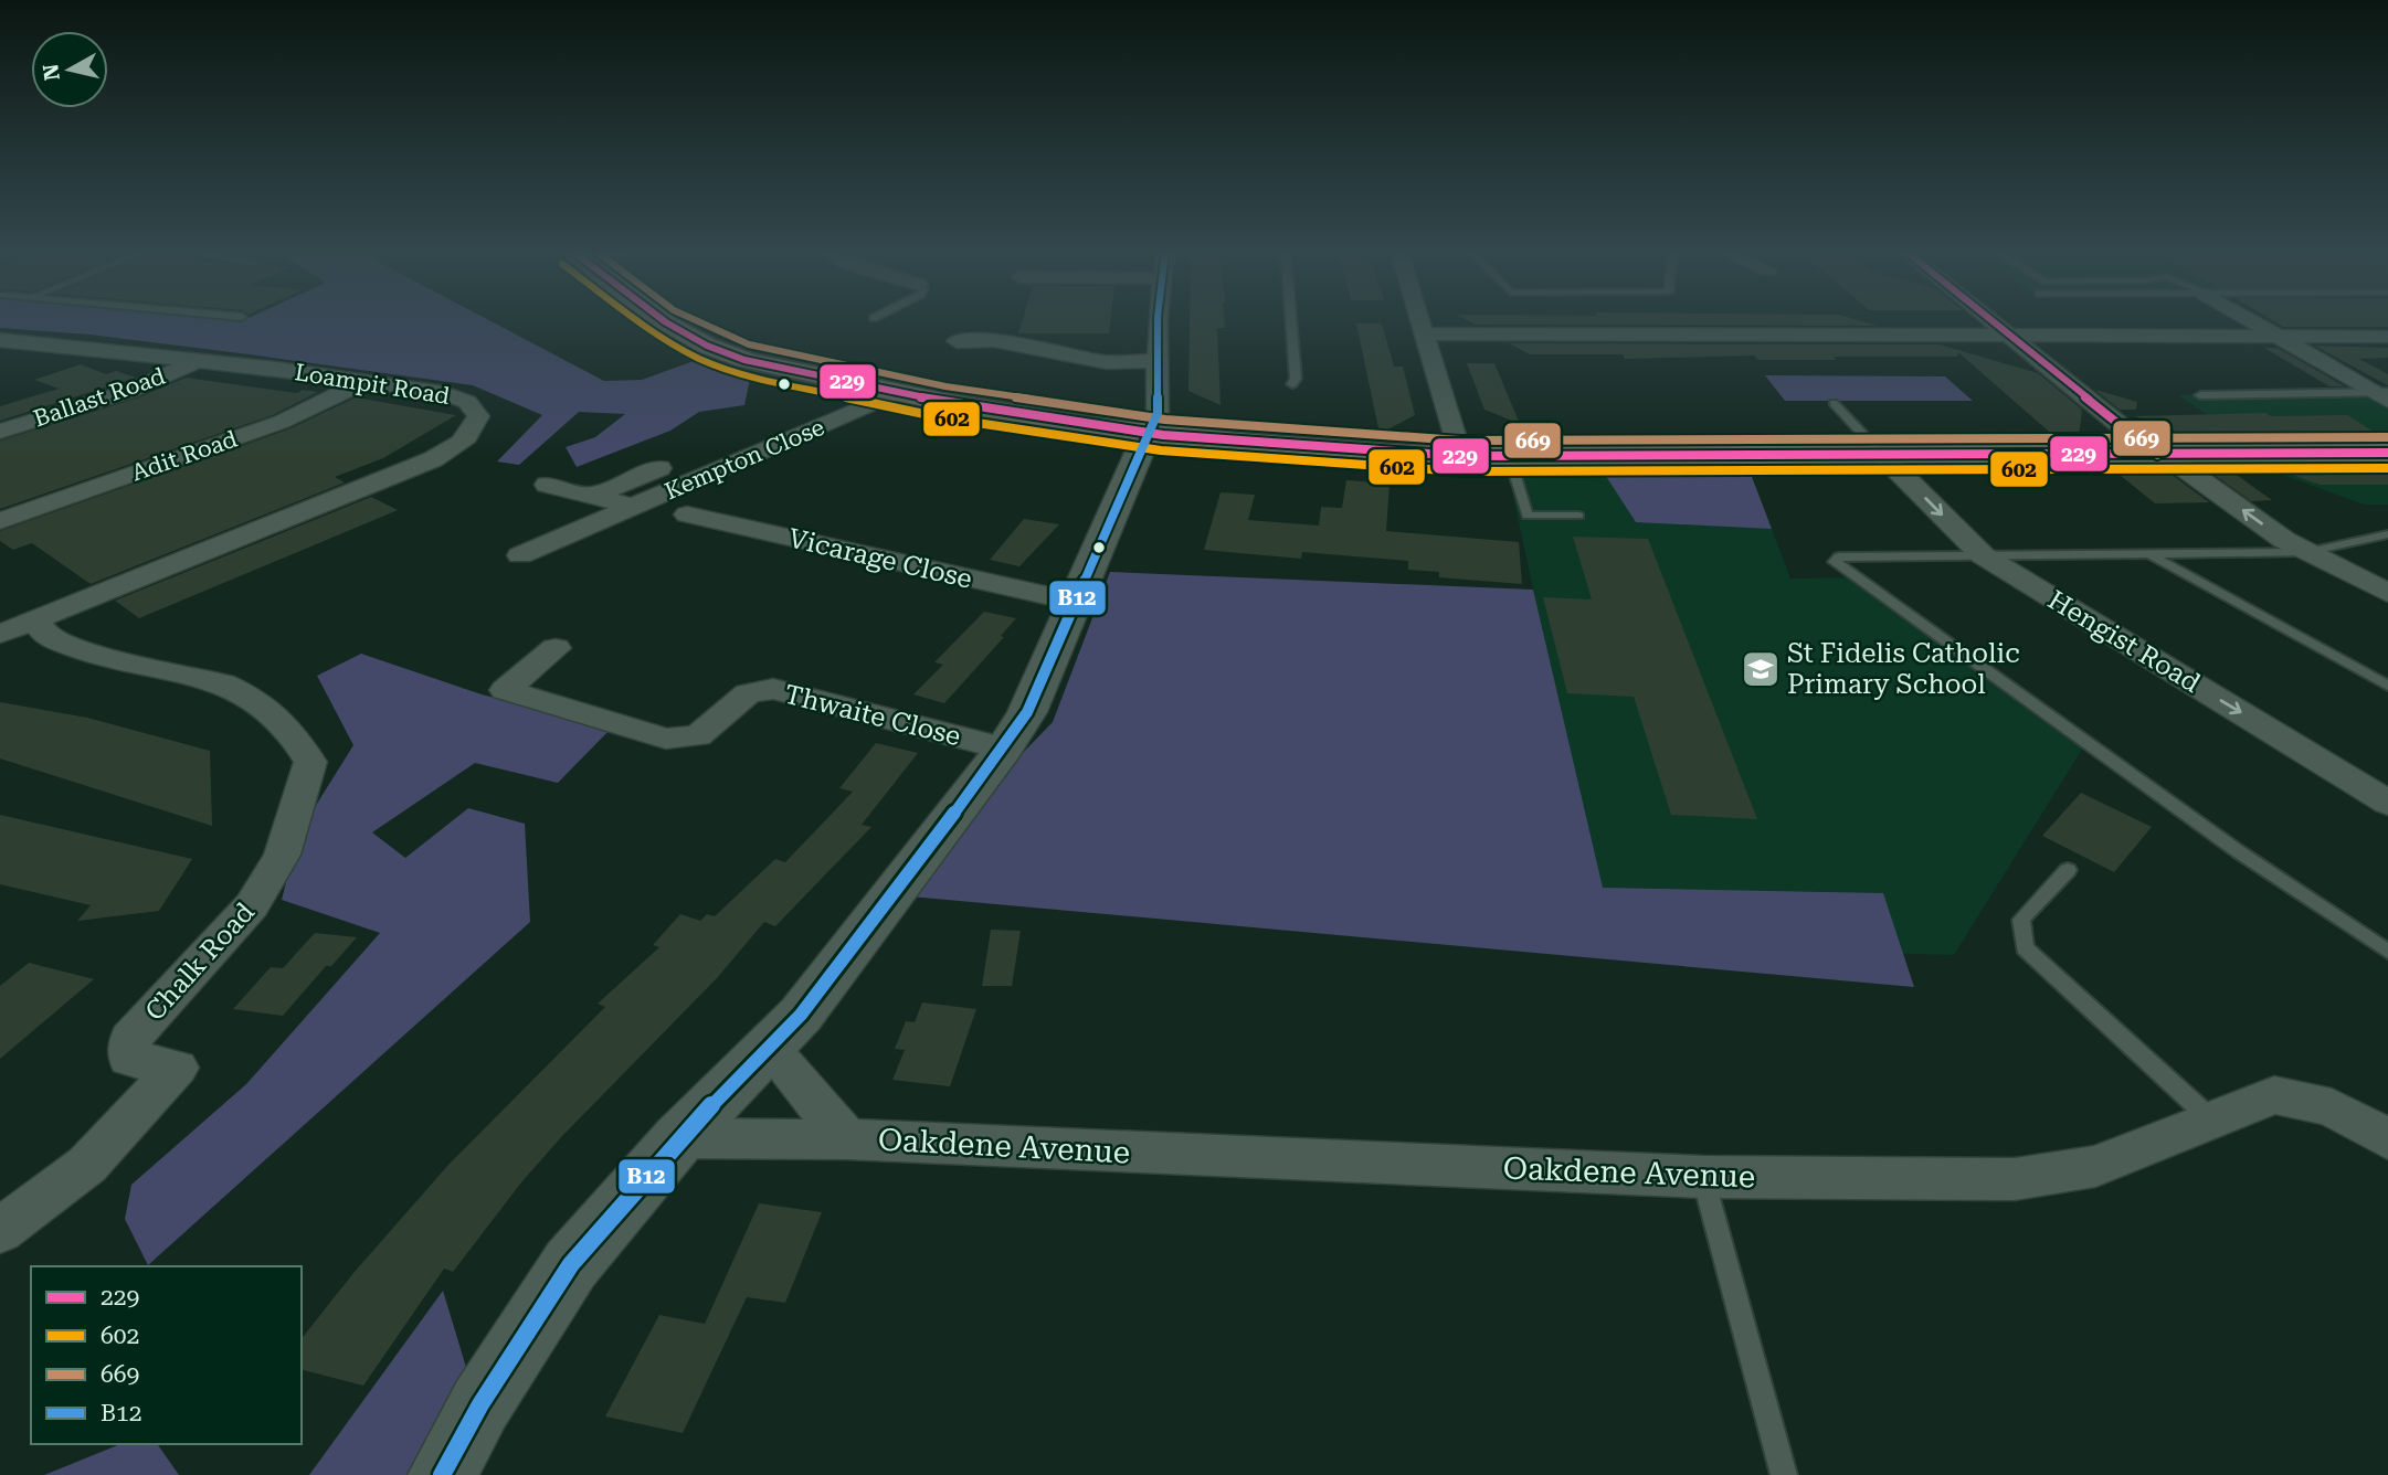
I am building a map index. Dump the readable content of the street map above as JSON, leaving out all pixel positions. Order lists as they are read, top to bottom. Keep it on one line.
{"streets":{"street":["Loampit Road","Ballast Road","Adit Road","Kempton Close","Vicarage Close","Hengist Road","Thwaite Close","Chalk Road","Oakdene Avenue"]},"crossings":[["Loampit Road","Ballast Road"],["Loampit Road","Adit Road"],["Loampit Road","Chalk Road"]],"places":{"school or university":["St Fidelis Catholic Primary School"]},"lines":["transit line 229","transit line 602","transit line 669","transit line B12"],"legend":["229","602","669","B12"],"north":"left"}
